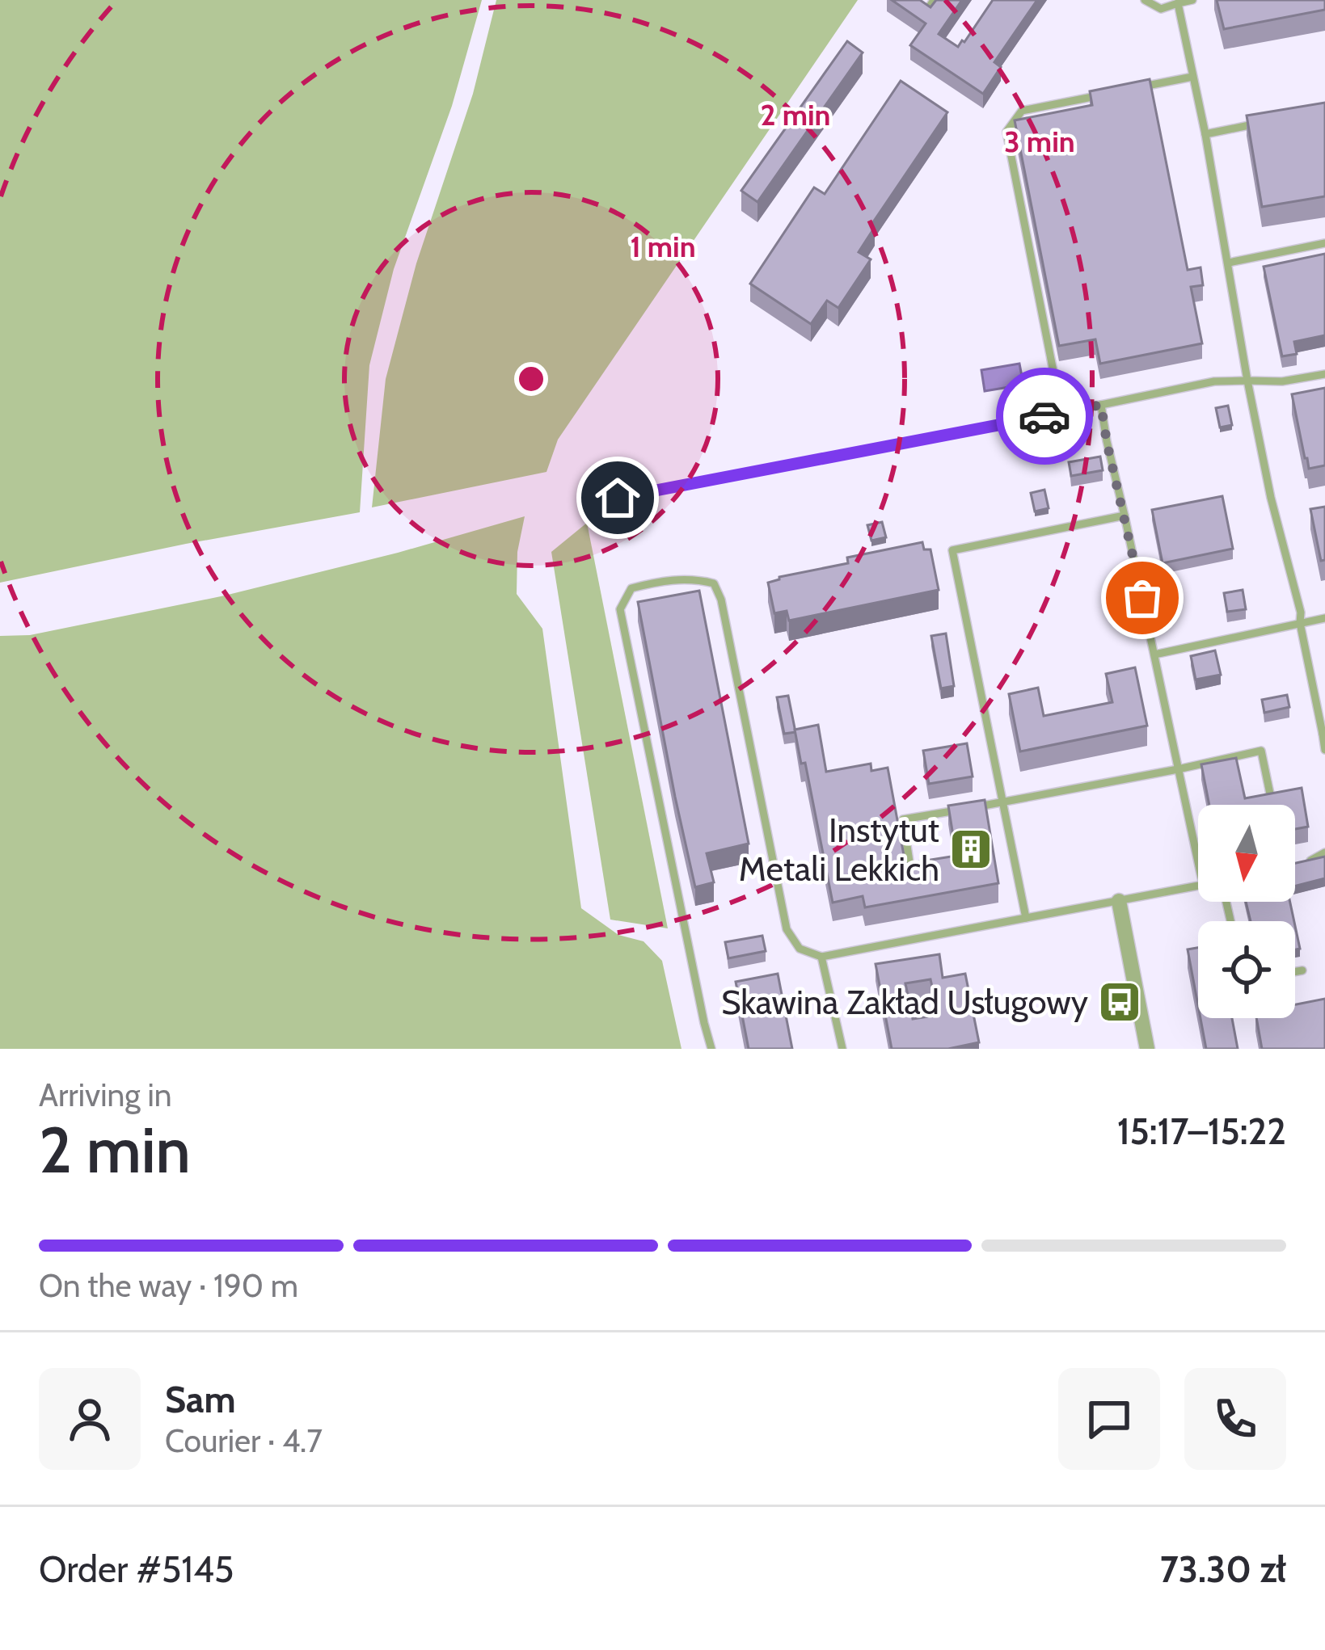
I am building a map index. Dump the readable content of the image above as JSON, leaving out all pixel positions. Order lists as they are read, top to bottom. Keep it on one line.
{"places":{"building":["Instytut Metali Lekkich"],"bus stop":["Skawina Zakład Usługowy"]},"north":"bottom","page":{"heading":["2 min","Arriving in","15:17–15:22"],"panel":["Sam","Courier · 4.7","Order #5145","73.30 zł"],"bar":"On the way · 190 m"},"rings":["2 min","3 min","1 min"]}
